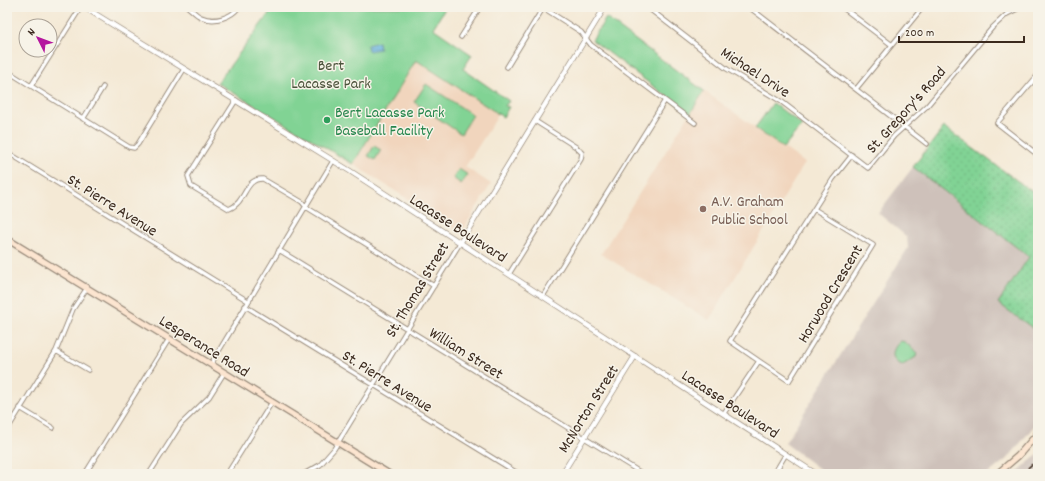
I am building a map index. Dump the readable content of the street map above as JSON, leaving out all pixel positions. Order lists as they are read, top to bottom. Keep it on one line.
{"streets":{"main road":["Lesperance Road"],"street":["Michael Drive","St. Gregory's Road","St. Pierre Avenue","Lacasse Boulevard","St. Thomas Street","Horwood Crescent","William Street","McNorton Street"]},"crossings":[["Michael Drive","St. Gregory's Road"],["St. Gregory's Road","Horwood Crescent"],["St. Pierre Avenue","St. Thomas Street"],["Lacasse Boulevard","St. Thomas Street"],["Lacasse Boulevard","McNorton Street"],["St. Thomas Street","Lesperance Road"],["St. Thomas Street","William Street"],["William Street","McNorton Street"]],"parks":["Bert Lacasse Park"],"places":["Bert Lacasse Park Baseball Facility","A.V. Graham Public School"],"scale_bar":"200 m","north":"top left"}
